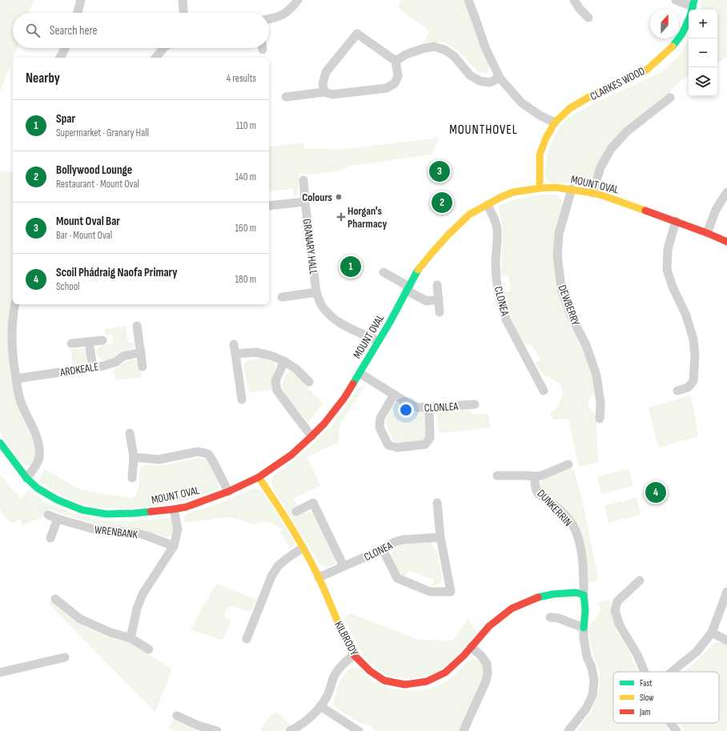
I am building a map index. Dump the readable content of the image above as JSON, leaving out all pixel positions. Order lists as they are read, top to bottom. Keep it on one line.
{"streets":{"main road":["CLARKES WOOD","MOUNT OVAL","KILBRODY"],"street":["GRANARY HALL","CLONEA","DEWBERRY","ARDKEALE","CLONLEA","DUNKERRIN","WRENBANK"]},"crossings":[["CLARKES WOOD","MOUNT OVAL"],["MOUNT OVAL","GRANARY HALL"],["MOUNT OVAL","CLONEA"],["MOUNT OVAL","DEWBERRY"],["MOUNT OVAL","CLONLEA"],["MOUNT OVAL","KILBRODY"],["CLONEA","KILBRODY"],["DUNKERRIN","KILBRODY"]],"districts":["MOUNTHOVEL"],"places":{"other":["Colours"],"health":["Horgan's Pharmacy"]},"legend":["Fast","Slow","Jam"],"north":"top","page":{"map_buttons":["+","−"],"search":"Search here","heading":["Nearby","4 results"],"list":[{"mark":"1","name":"Spar","note":"Supermarket · Granary Hall","value":"110 m"},{"mark":"2","name":"Bollywood Lounge","note":"Restaurant · Mount Oval","value":"140 m"},{"mark":"3","name":"Mount Oval Bar","note":"Bar · Mount Oval","value":"160 m"},{"mark":"4","name":"Scoil Phádraig Naofa Primary","note":"School","value":"180 m"}],"pins":["3","2","1","4"]}}
